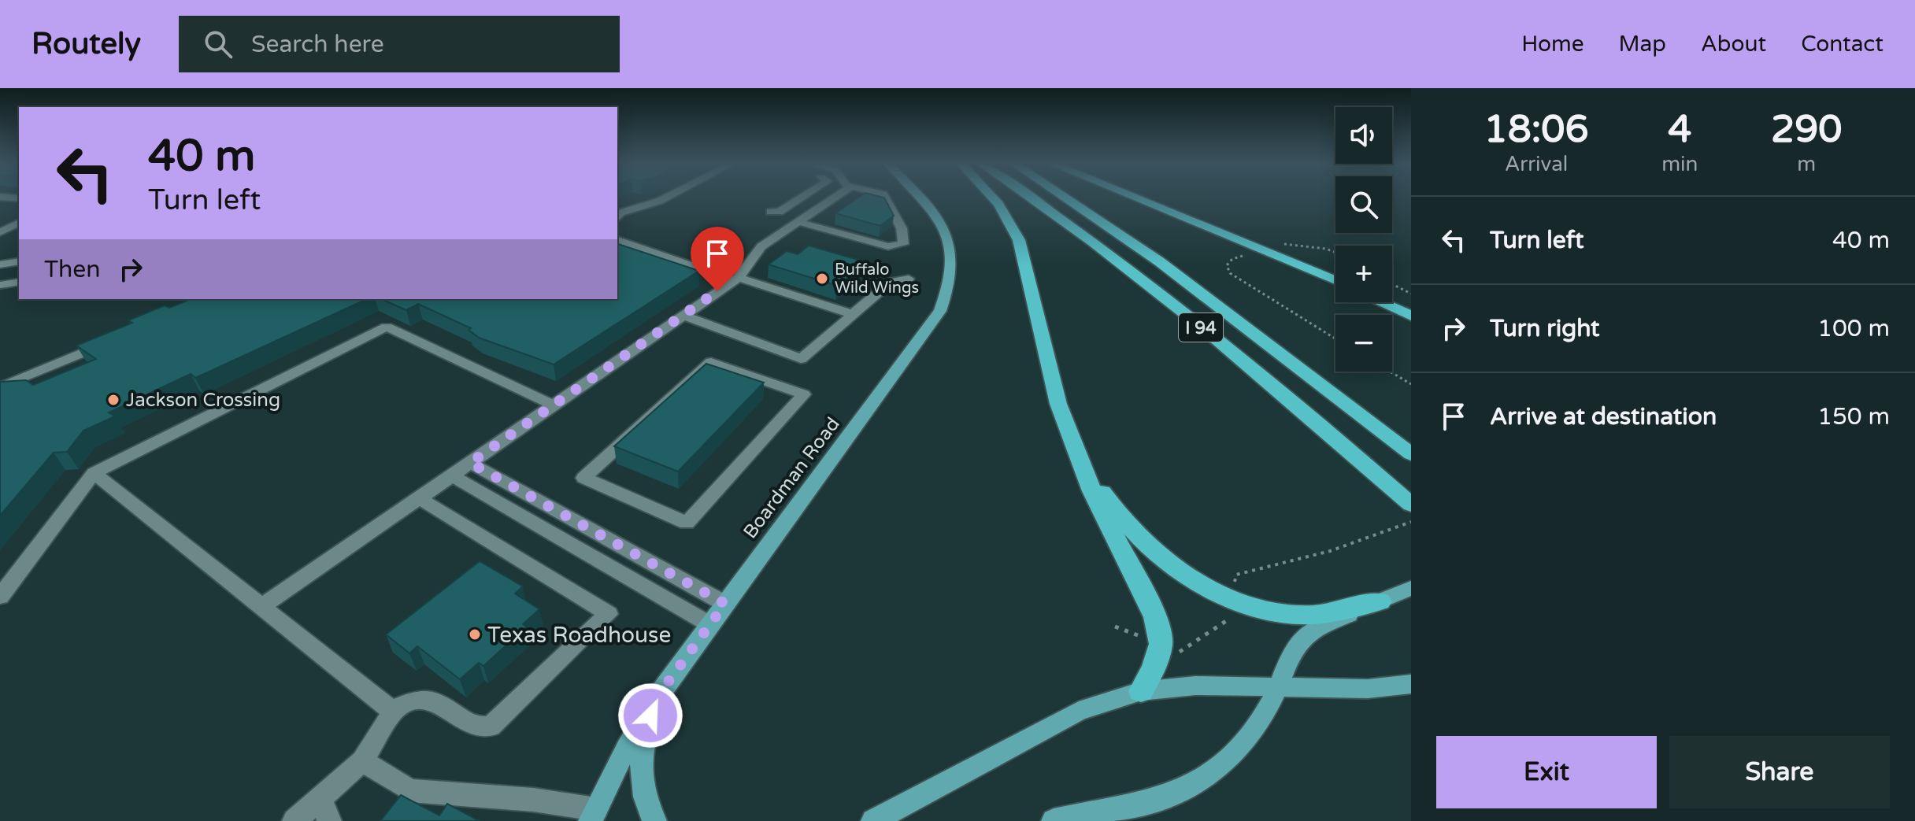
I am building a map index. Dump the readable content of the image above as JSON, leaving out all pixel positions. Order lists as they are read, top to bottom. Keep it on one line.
{"streets":{"highway":["I 94"],"main road":["Boardman Road"]},"places":["Buffalo Wild Wings","Jackson Crossing","Texas Roadhouse"],"page":{"header":"Routely","search":"Search here","nav":["Home","Map","About","Contact"],"eta":["18:06","Arrival","4","min","290","m"],"map_buttons":["+","−"],"turn":["40 m","Turn left"],"list":[{"name":"Turn left","value":"40 m"},{"name":"Turn right","value":"100 m"},{"name":"Arrive at destination","value":"150 m"}],"then":"Then","buttons":["Exit","Share"]}}
